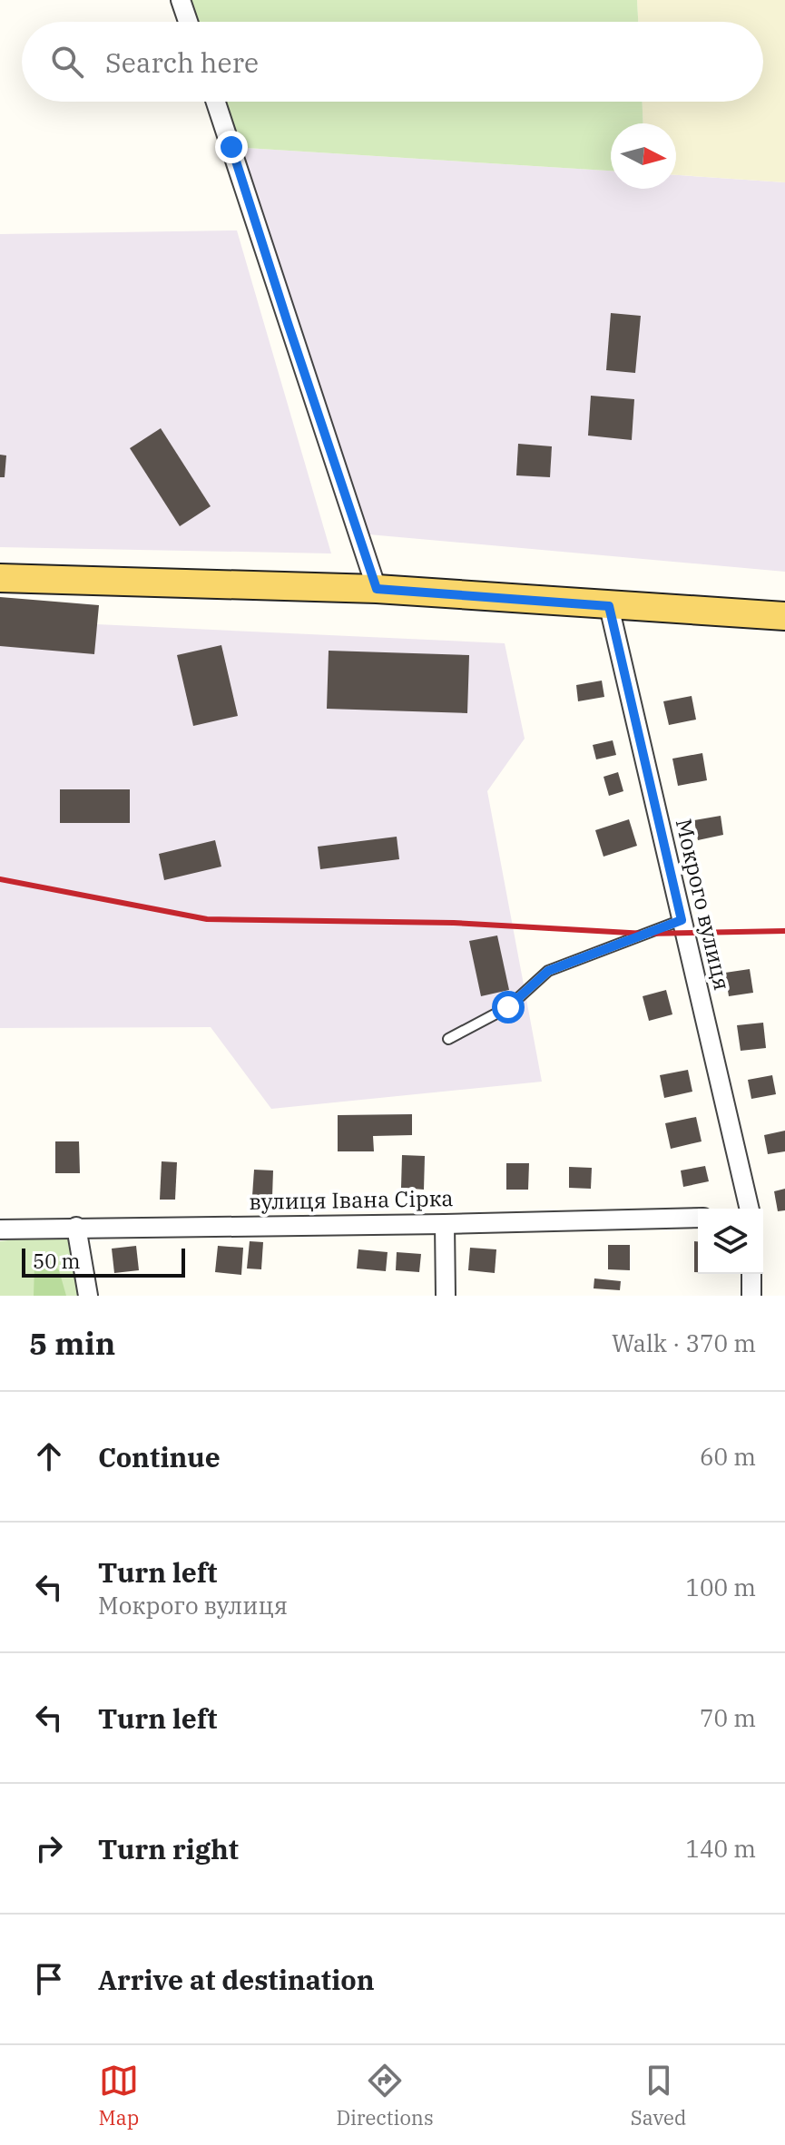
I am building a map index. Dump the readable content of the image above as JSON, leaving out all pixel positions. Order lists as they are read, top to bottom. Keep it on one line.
{"streets":{"street":["Мокрого вулиця","вулиця Івана Сірка"]},"scale_bar":"50 m","north":"right","page":{"search":"Search here","scale":"50 m","heading":["5 min","Walk · 370 m"],"list":[["Continue","60 m"],["Turn left","Мокрого вулиця","100 m"],["Turn left","70 m"],["Turn right","140 m"],"Arrive at destination"],"nav":["Map","Directions","Saved"]}}
